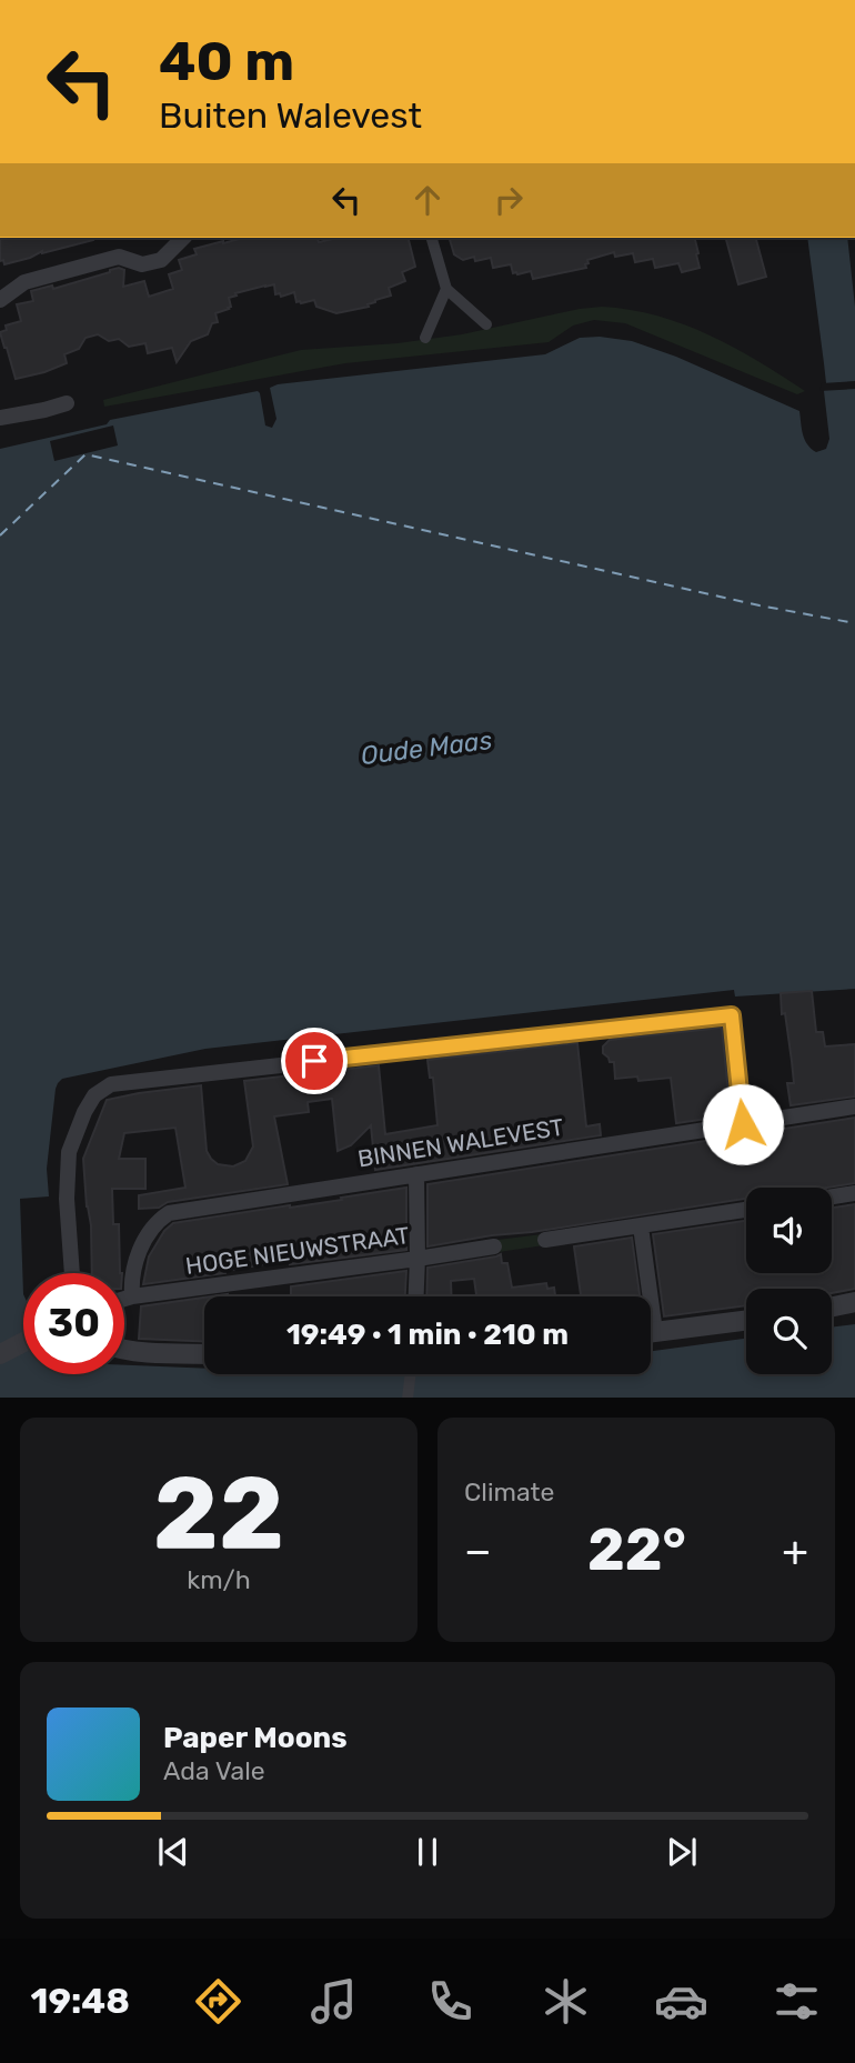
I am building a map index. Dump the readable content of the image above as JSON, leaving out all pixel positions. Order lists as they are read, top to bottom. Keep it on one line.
{"streets":{"street":["BINNEN WALEVEST","HOGE NIEUWSTRAAT"]},"crossings":[["BINNEN WALEVEST","HOGE NIEUWSTRAAT"]],"water":["Oude Maas"],"page":{"turn":["40 m","Buiten Walevest"],"limit":"30","trip":"19:49 · 1 min · 210 m","tile":[["22","km/h"],"Climate"],"heat":["−","22°","+"],"song":["Paper Moons","Ada Vale"],"tabs":"19:48"}}
